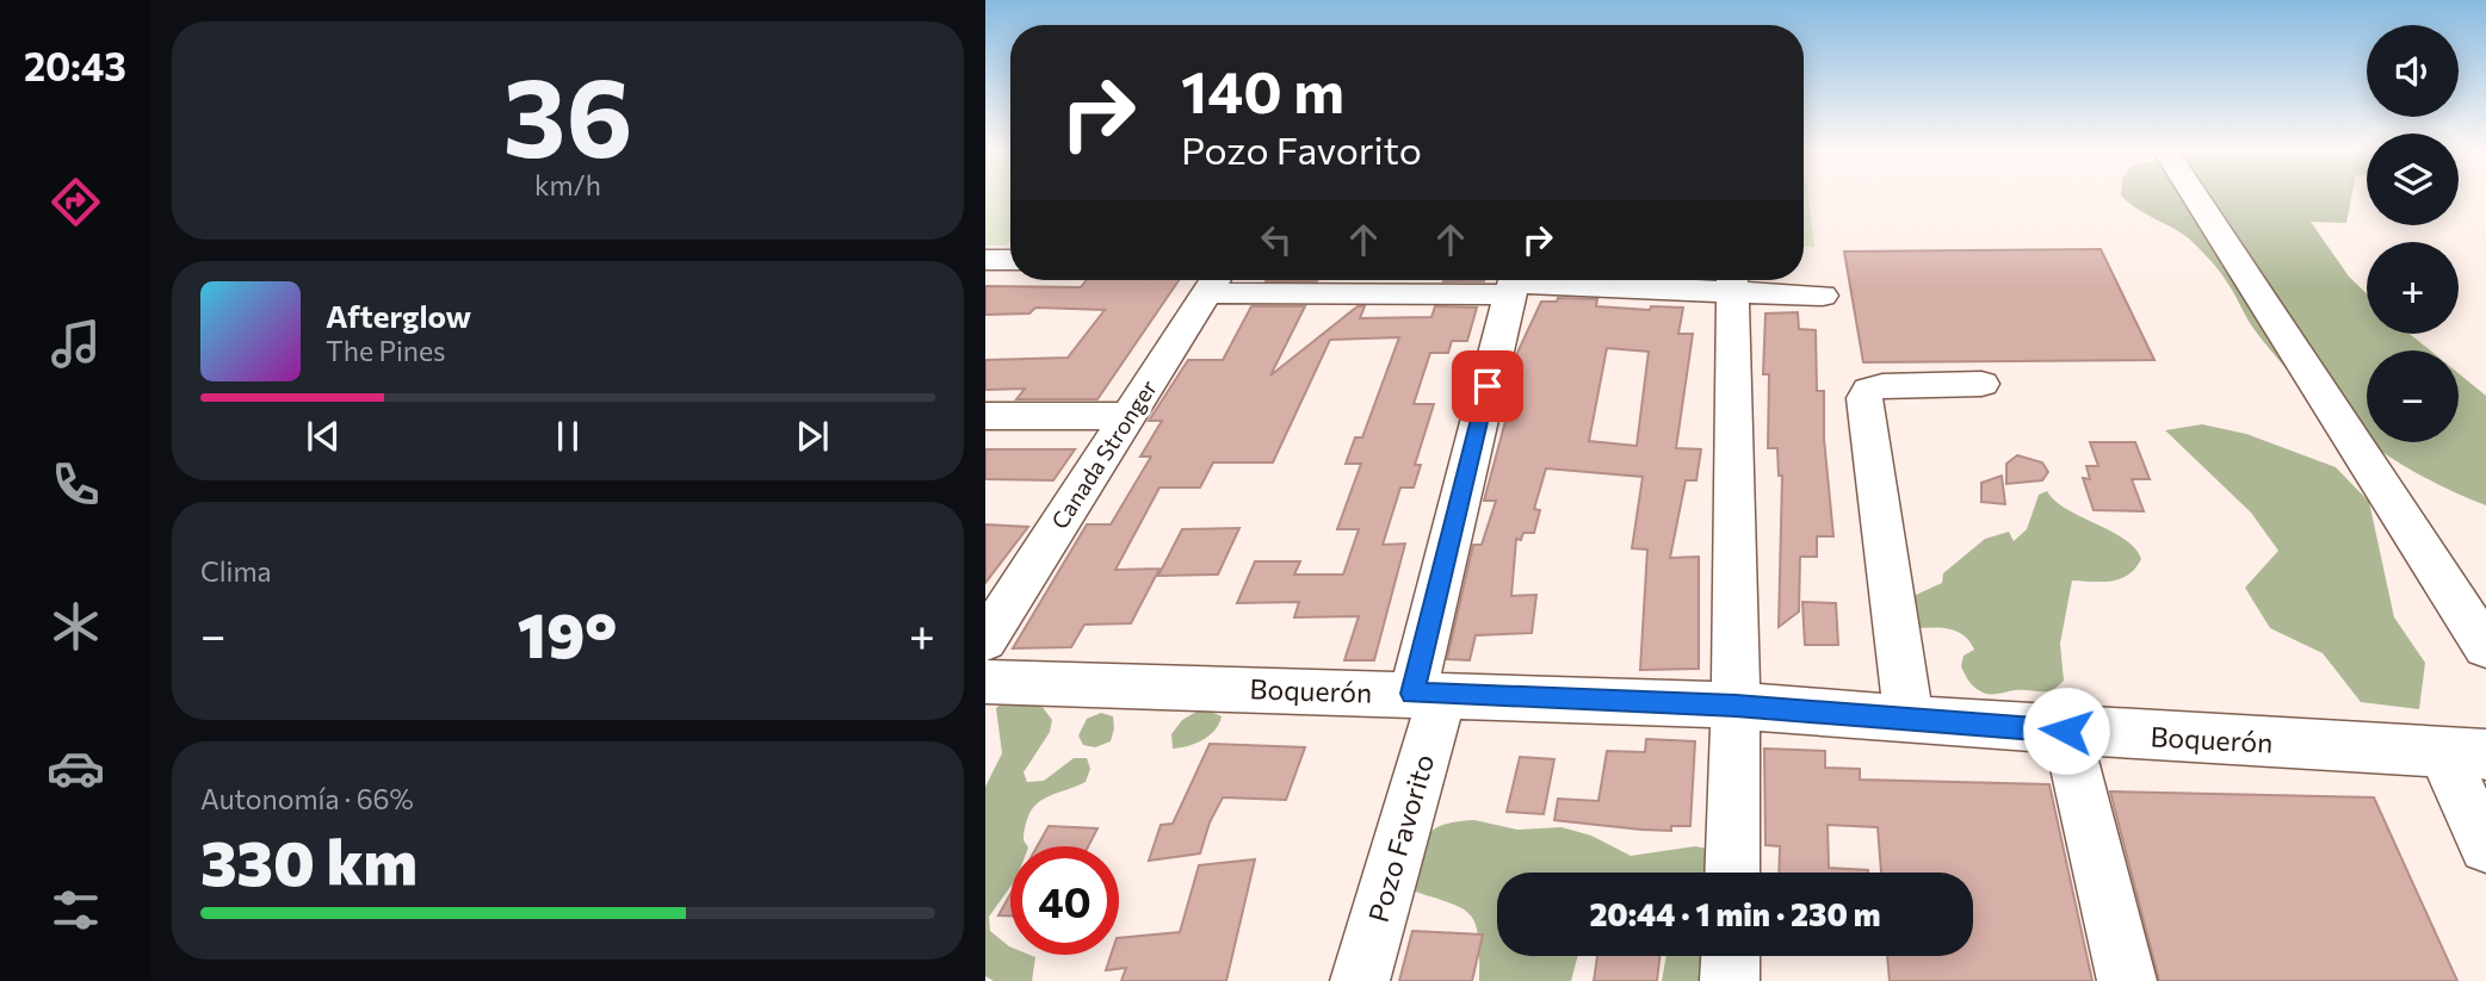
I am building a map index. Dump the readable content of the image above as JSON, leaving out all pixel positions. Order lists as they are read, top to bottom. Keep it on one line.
{"streets":{"street":["Canada Stronger","Boquerón","Pozo Favorito"]},"crossings":[["Boquerón","Pozo Favorito"]],"page":{"tabs":"20:43","tile":[["36","km/h"],"Clima",["Autonomía · 66%","330 km"]],"map_buttons":["+","−"],"turn":["140 m","Pozo Favorito"],"song":["Afterglow","The Pines"],"heat":["−","19°","+"],"limit":"40","trip":"20:44 · 1 min · 230 m"}}
